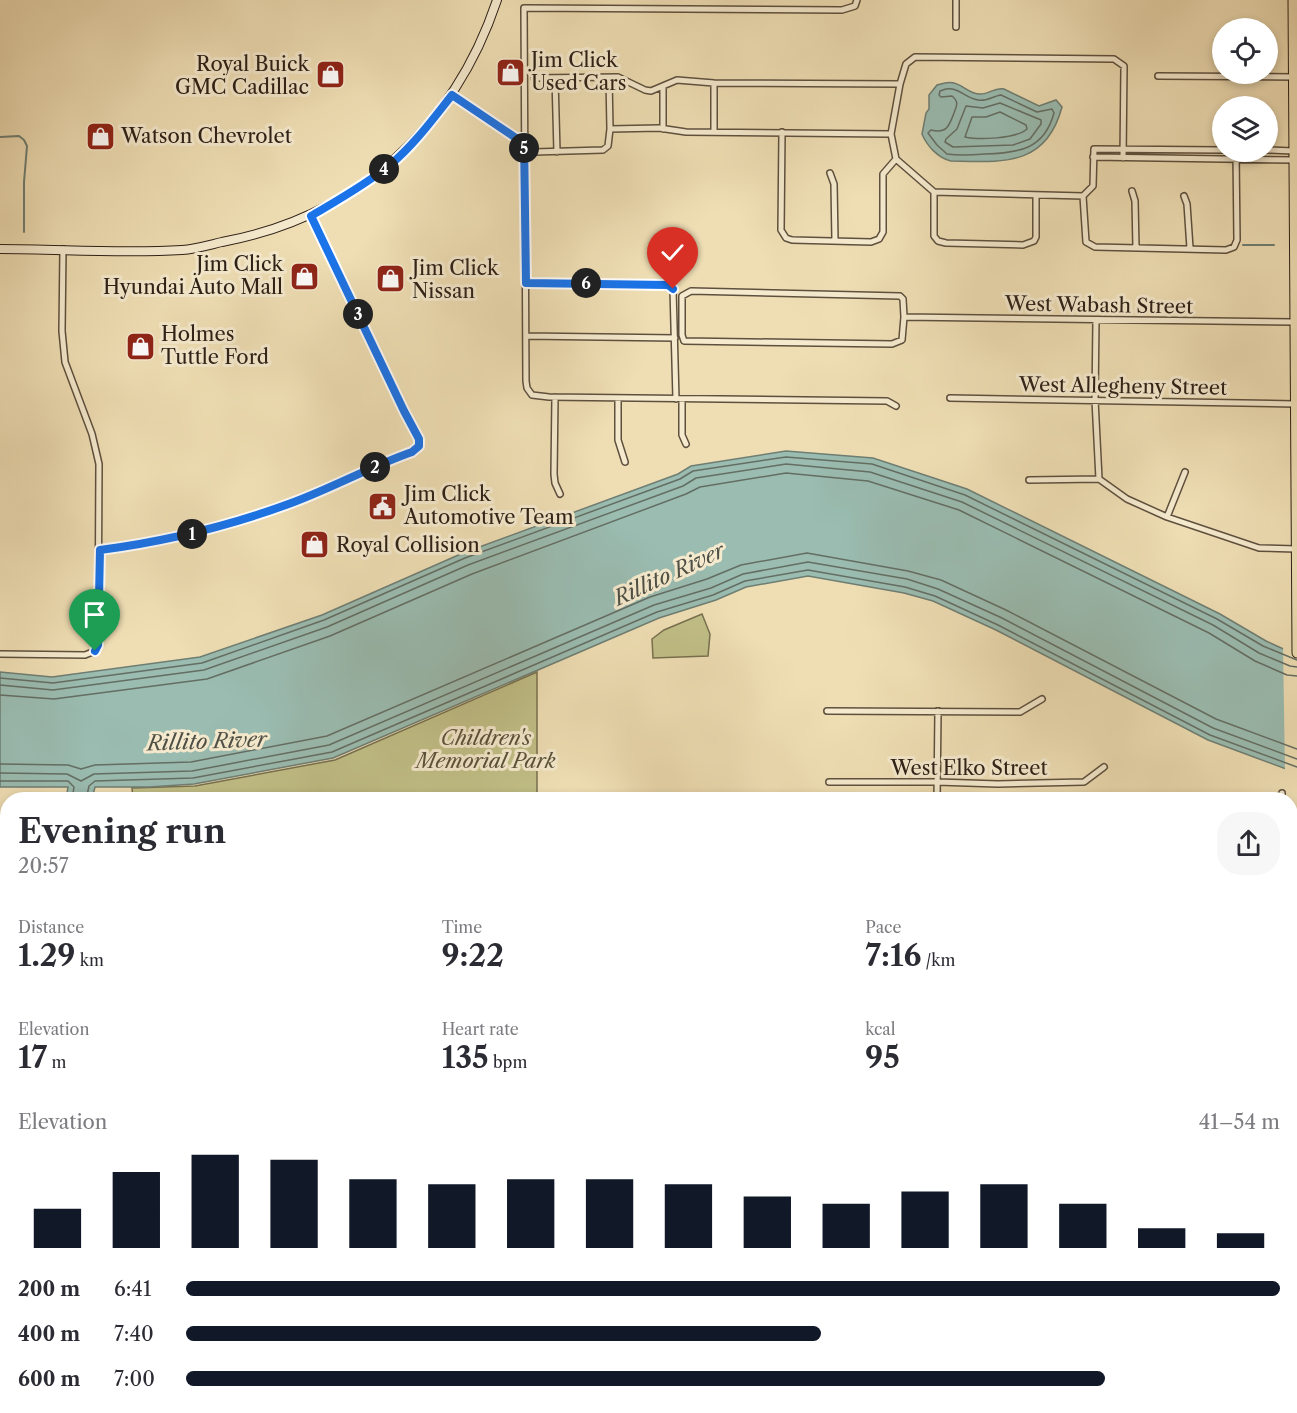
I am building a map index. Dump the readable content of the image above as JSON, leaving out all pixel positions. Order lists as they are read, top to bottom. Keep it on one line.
{"streets":{"street":["West Wabash Street","West Allegheny Street","West Elko Street"]},"water":["Rillito River"],"parks":["Children's Memorial Park"],"places":{"shop":["Jim Click Used Cars","Royal Buick GMC Cadillac","Watson Chevrolet","Jim Click Hyundai Auto Mall","Jim Click Nissan","Holmes Tuttle Ford","Royal Collision"],"public building":["Jim Click Automotive Team"]},"page":{"pins":["5","4","6","3","2","1"],"heading":["Evening run","20:57"],"stats":[["Distance","1.29 km"],["Time","9:22"],["Pace","7:16 /km"],["Elevation","17 m"],["Heart rate","135 bpm"],["kcal","95"]],"chart":["Elevation","41–54 m"],"list":[{"name":"200 m","note":"6:41"},{"name":"400 m","note":"7:40"},{"name":"600 m","note":"7:00"}]}}
